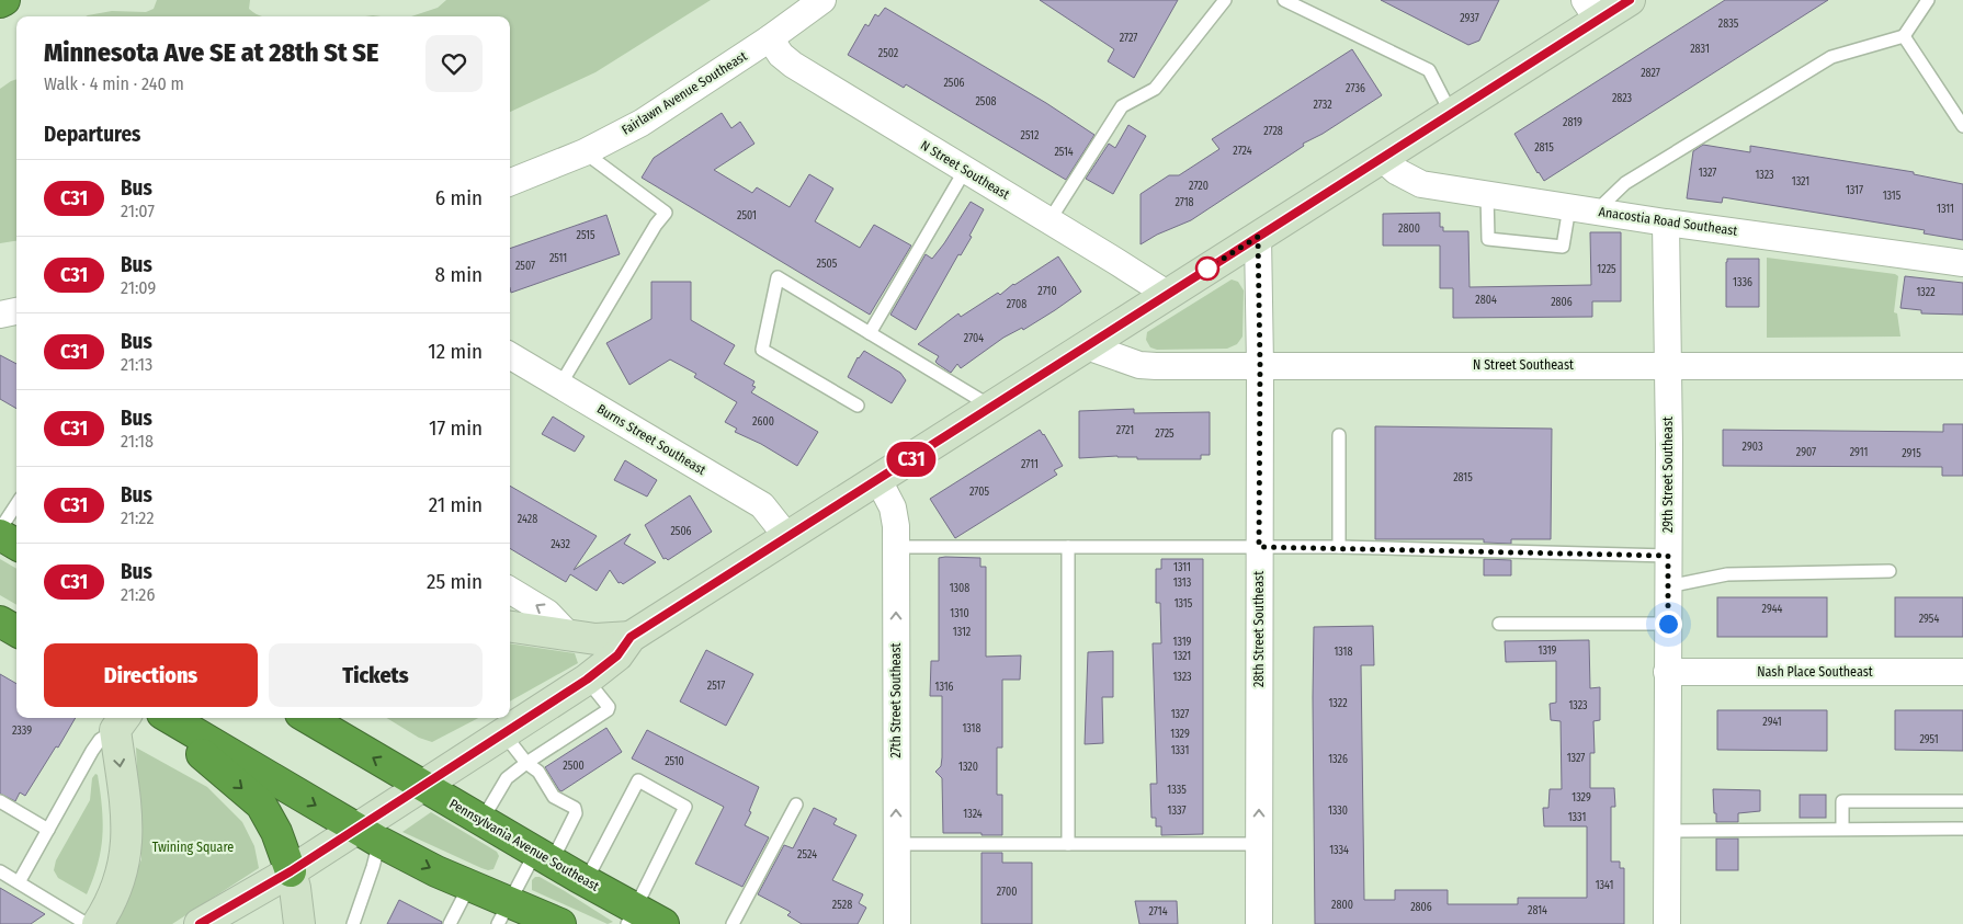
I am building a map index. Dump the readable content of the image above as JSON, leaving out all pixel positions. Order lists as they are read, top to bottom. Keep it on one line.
{"streets":{"highway":["Pennsylvania Avenue Southeast"],"street":["Fairlawn Avenue Southeast","N Street Southeast","Anacostia Road Southeast","Burns Street Southeast","29th Street Southeast","28th Street Southeast","Nash Place Southeast","27th Street Southeast"]},"crossings":[["Fairlawn Avenue Southeast","N Street Southeast"],["N Street Southeast","29th Street Southeast"],["N Street Southeast","28th Street Southeast"],["Anacostia Road Southeast","29th Street Southeast"],["29th Street Southeast","Nash Place Southeast"]],"one_way":["28th Street Southeast","27th Street Southeast"],"parks":["Twining Square"],"lines":["bus line C31"],"house_numbers":["2937","2835","2727","2831","2502","2827","2506","2736","2823","2508","2732","2819","2728","2512","2815","2724","2514","1327","1323","1321","2720","1317","1315","2718","1311","2501","2800","2515","2511","2505","2507","1225","1336","2710","1322","2804","2806","2708","2704","2600","2721","2725","2903","2907","2911","2915","2711","2815","2705","2428","2506","2432","1311","1313","1308","1315","2944","1310","2954","1312","1319","1319","1318","1321","1323","2517","1316","1322","1323","1327","2941","1318","2339","1329","2951","1331","1327","1326","2510","2500","1320","1335","1329","1337","1330","1324","1331","1334","2524","1341","2700","2528","2800","2806","2814","2714"],"page":{"on_map":"C31","heading":[["Minnesota Ave SE at 28th St SE","Walk · 4 min · 240 m"],"Departures"],"list":[{"mark":"C31","name":"Bus","note":"21:07","value":"6 min"},{"mark":"C31","name":"Bus","note":"21:09","value":"8 min"},{"mark":"C31","name":"Bus","note":"21:13","value":"12 min"},{"mark":"C31","name":"Bus","note":"21:18","value":"17 min"},{"mark":"C31","name":"Bus","note":"21:22","value":"21 min"},{"mark":"C31","name":"Bus","note":"21:26","value":"25 min"}],"buttons":["Directions","Tickets"]}}
